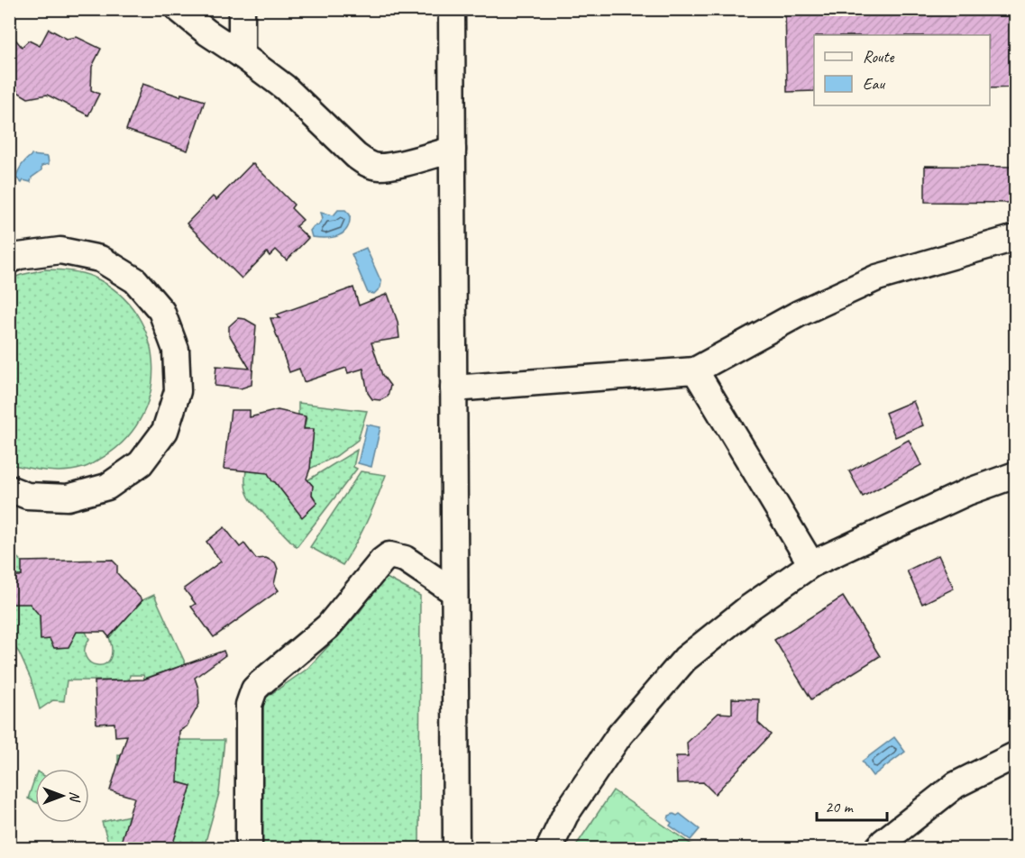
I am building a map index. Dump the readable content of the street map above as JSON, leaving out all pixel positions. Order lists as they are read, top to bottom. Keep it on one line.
{"legend":["Route","Eau"],"scale_bar":"20 m","north":"right"}
